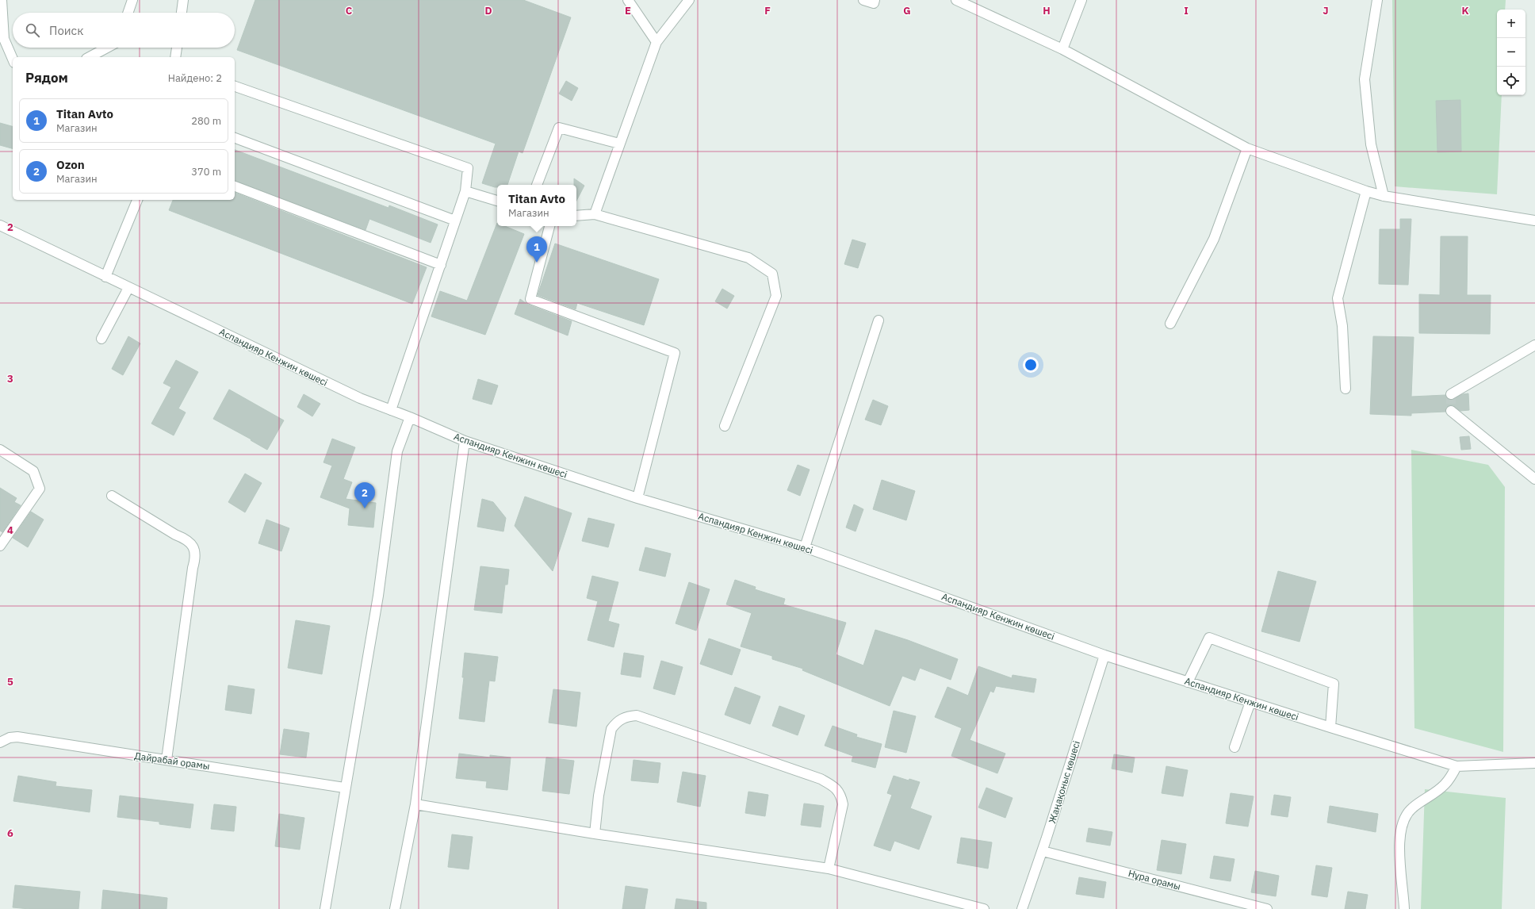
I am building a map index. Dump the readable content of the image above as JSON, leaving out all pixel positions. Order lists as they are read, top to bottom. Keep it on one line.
{"streets":{"street":["Аспандияр Кенжин көшесі","Дайрабай орамы","Жаңақоныс көшесі","Нұра орамы"]},"crossings":[["Аспандияр Кенжин көшесі","Жаңақоныс көшесі"],["Жаңақоныс көшесі","Нұра орамы"]],"page":{"map_buttons":["+","−"],"search":"Поиск","heading":["Рядом","Найдено: 2"],"list":[{"mark":"1","name":"Titan Avto","note":"Магазин","value":"280 m"},{"mark":"2","name":"Ozon","note":"Магазин","value":"370 m"}],"popup":["Titan Avto","Магазин"],"pins":["1","2"]},"grid":{"columns":["C","D","E","F","G","H","I","J","K"],"rows":["2","3","4","5","6"]}}
